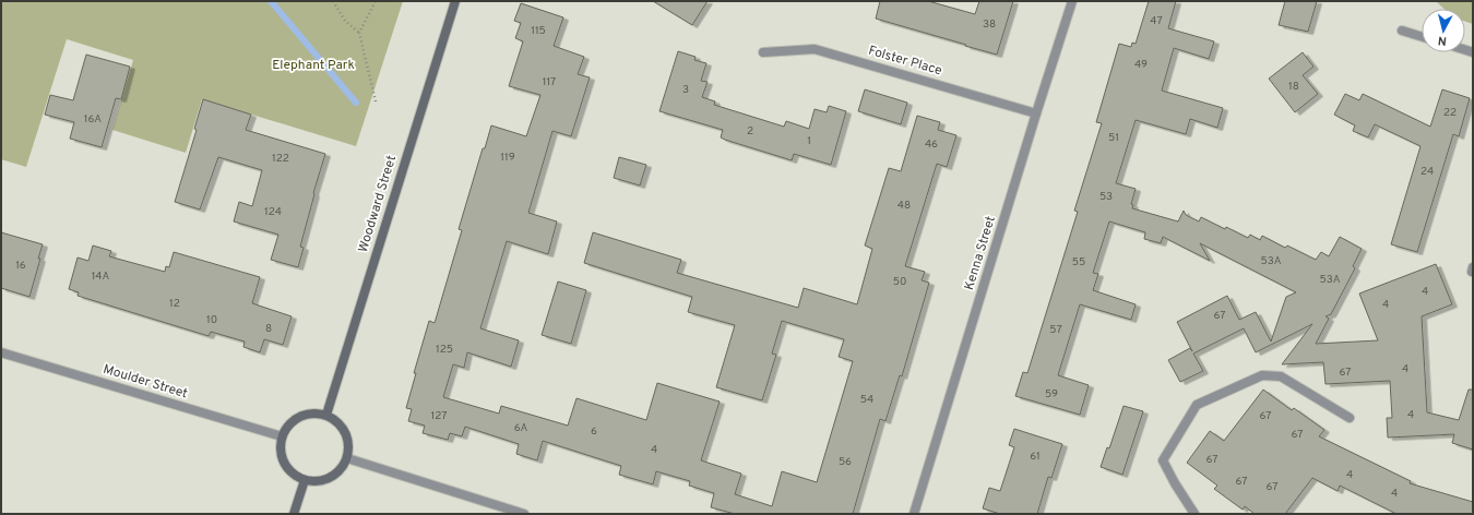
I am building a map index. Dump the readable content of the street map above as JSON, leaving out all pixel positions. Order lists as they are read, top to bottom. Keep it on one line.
{"streets":{"street":["Folster Place","Woodward Street","Kenna Street","Moulder Street"]},"crossings":[["Folster Place","Kenna Street"],["Woodward Street","Moulder Street"]],"parks":["Elephant Park"],"house_numbers":["47","38","115","49","117","18","3","22","16A","2","51","1","46","119","122","24","53","48","124","53A","55","16","14A","53A","50","4","12","4","67","10","8","57","125","4","67","59","54","4","127","67","6A","6","67","4","61","67","56","4","67","67","4"],"north":"bottom"}
